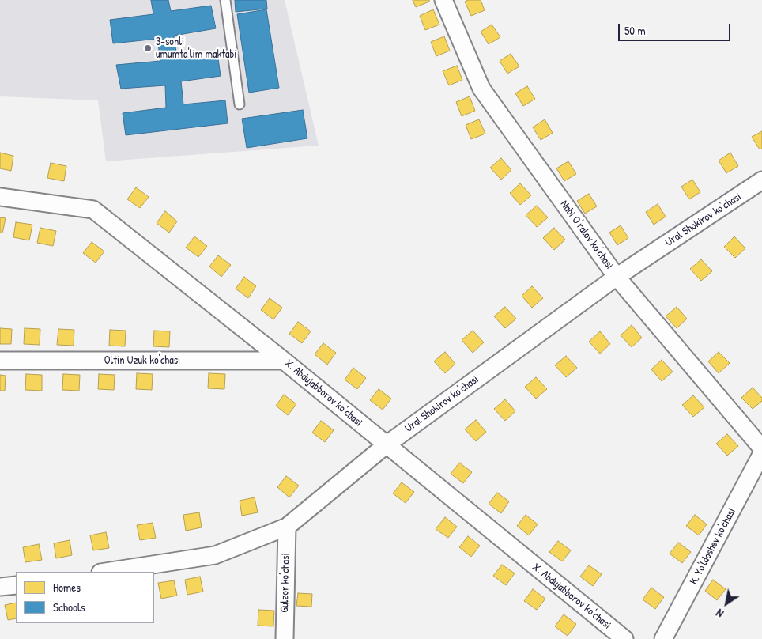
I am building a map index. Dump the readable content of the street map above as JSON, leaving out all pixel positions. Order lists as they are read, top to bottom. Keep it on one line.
{"streets":{"street":["Ural Shokirov ko'chasi","Nabi O'ralov ko'chasi","Oltin Uzuk ko'chasi","X. Abdujabborov ko'chasi","K. Yo'ldoshev ko'chasi","Gulzor ko'chasi"]},"crossings":[["Ural Shokirov ko'chasi","Nabi O'ralov ko'chasi"],["Ural Shokirov ko'chasi","X. Abdujabborov ko'chasi"],["Ural Shokirov ko'chasi","Gulzor ko'chasi"],["Oltin Uzuk ko'chasi","X. Abdujabborov ko'chasi"]],"places":["3-sonli umumta'lim maktabi"],"legend":["Homes","Schools"],"scale_bar":"50 m","north":"bottom left"}
